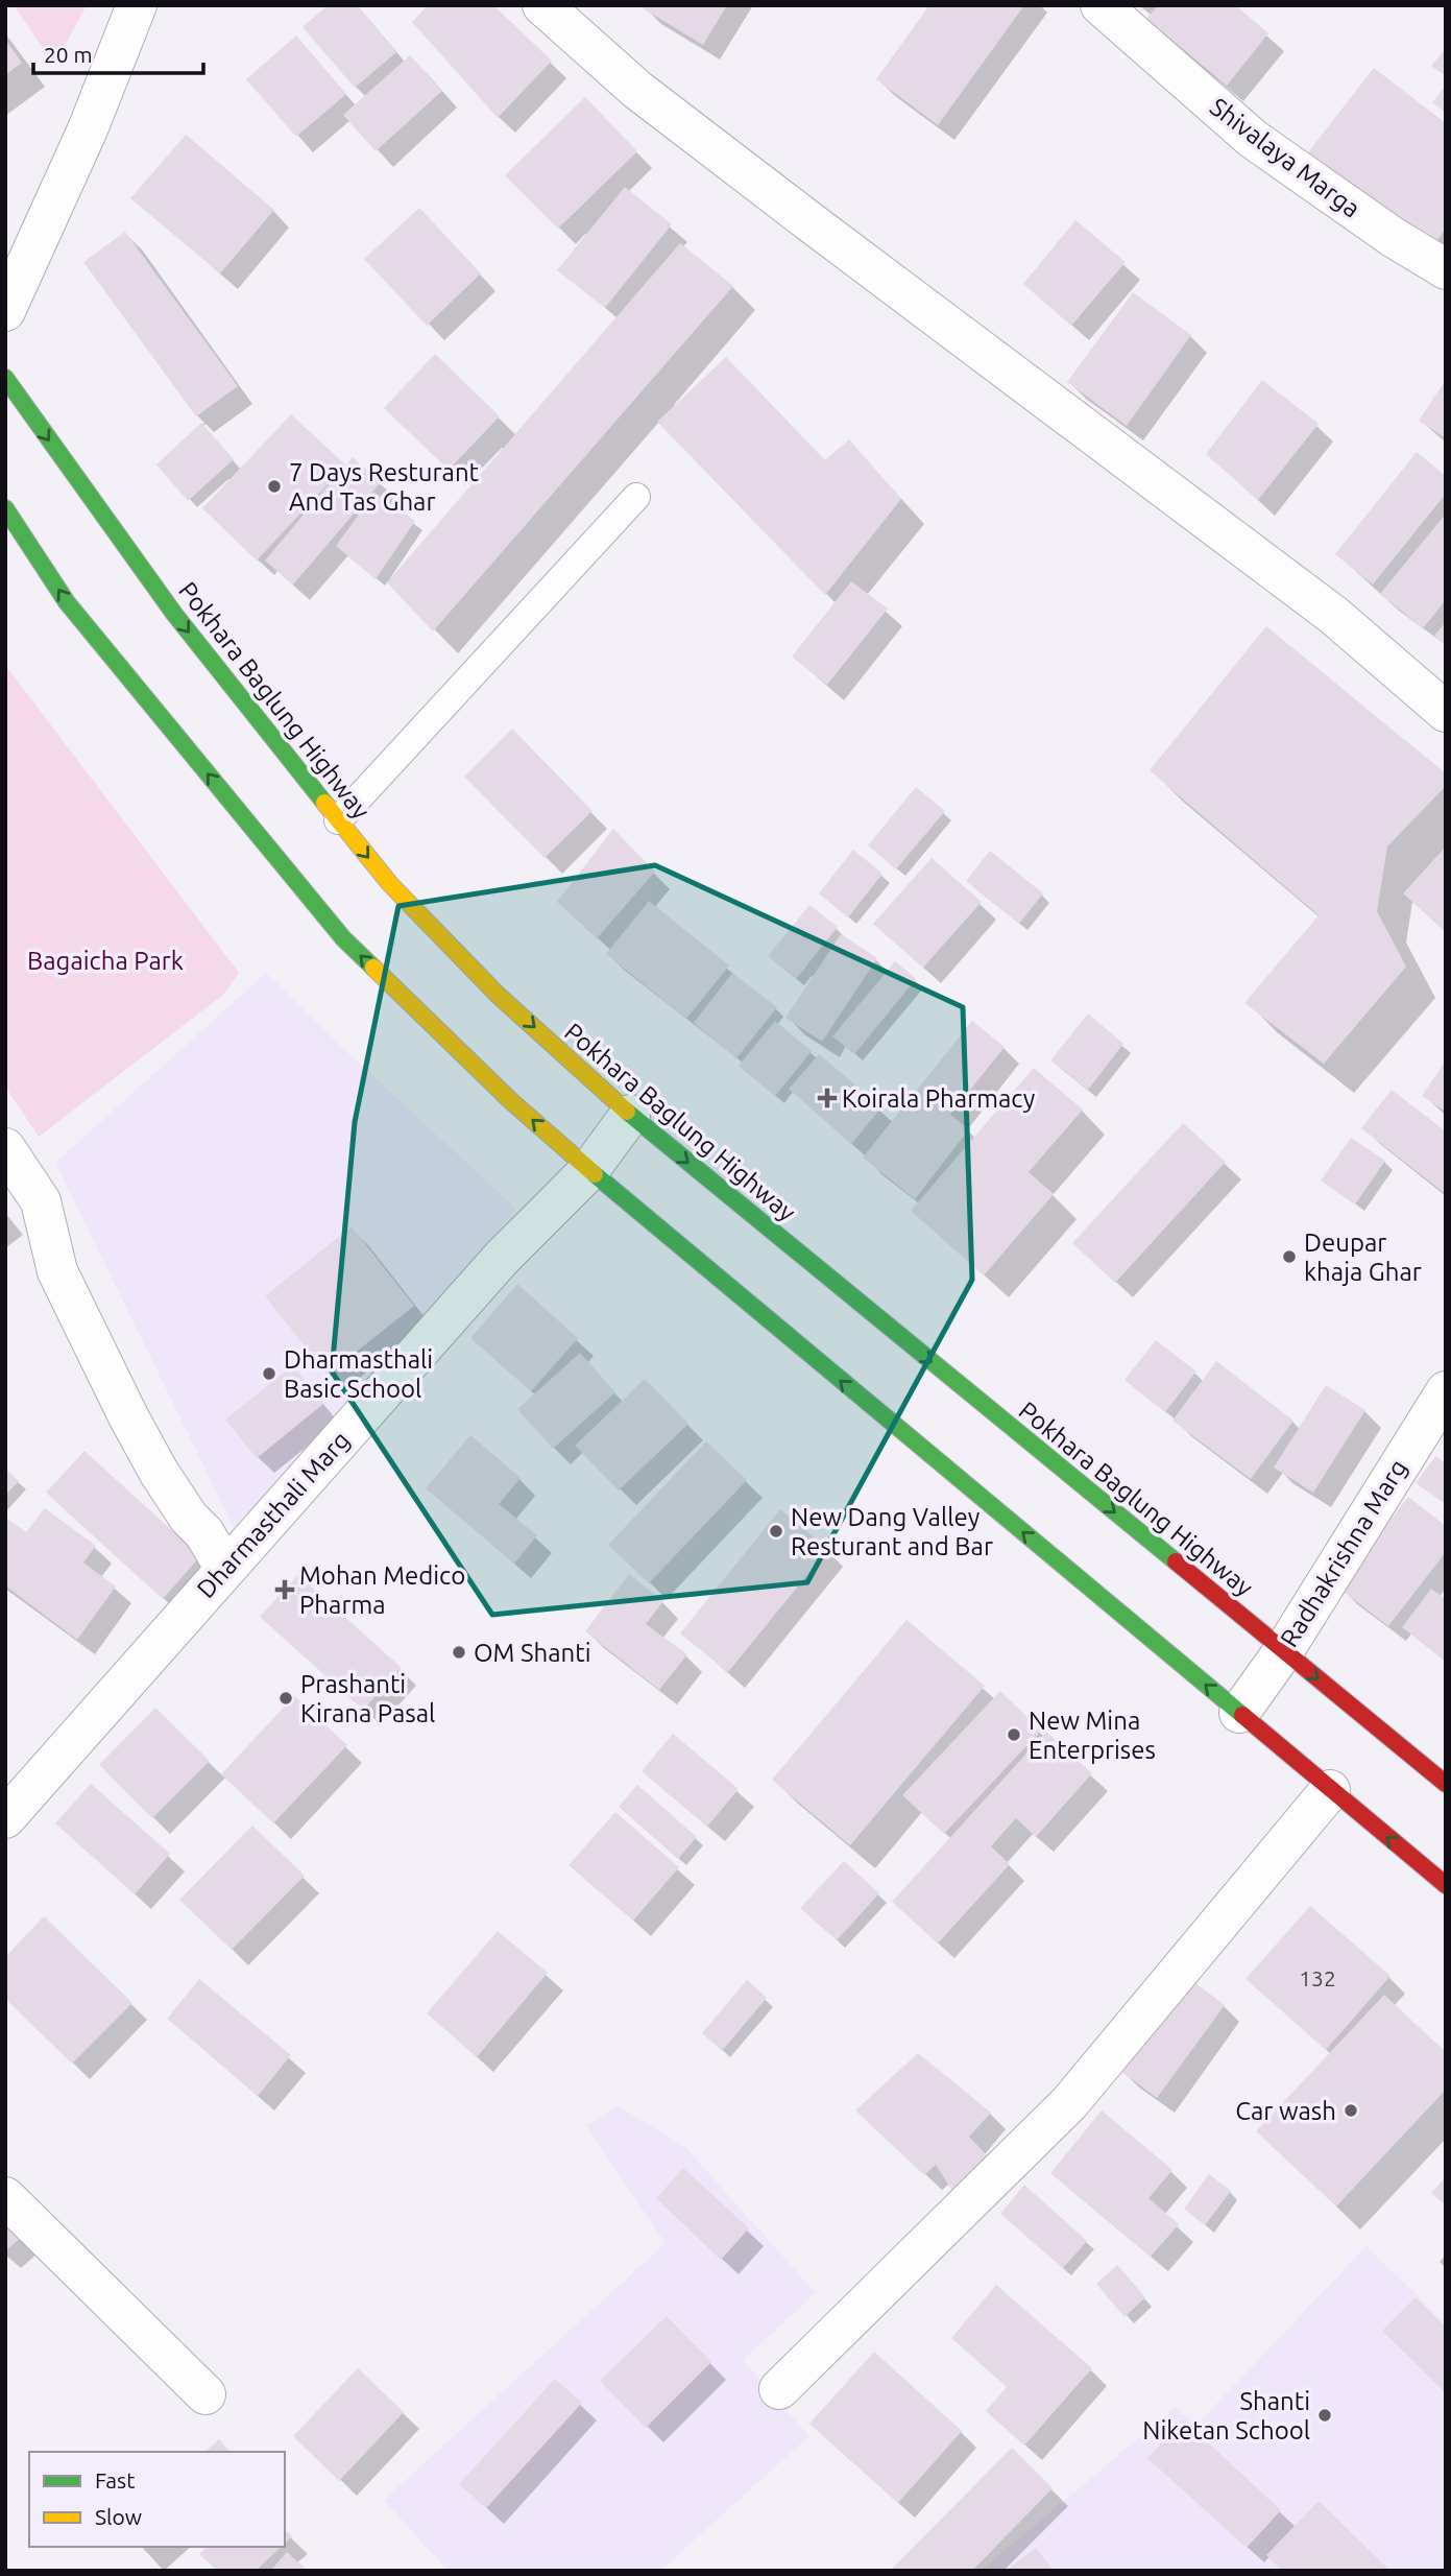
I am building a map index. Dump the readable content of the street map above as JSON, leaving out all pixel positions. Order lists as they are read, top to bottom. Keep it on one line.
{"streets":{"highway":["Pokhara Baglung Highway"],"street":["Shivalaya Marga","Dharmasthali Marg","Radhakrishna Marg"]},"crossings":[["Pokhara Baglung Highway","Dharmasthali Marg"],["Pokhara Baglung Highway","Radhakrishna Marg"]],"parks":["Bagaicha Park"],"places":{"other":["7 Days Resturant And Tas Ghar","Deupar khaja Ghar","Dharmasthali Basic School","New Dang Valley Resturant and Bar","OM Shanti","Prashanti Kirana Pasal","New Mina Enterprises","Car wash","Shanti Niketan School"],"health":["Koirala Pharmacy","Mohan Medico Pharma"]},"house_numbers":["132"],"legend":["Fast","Slow"],"scale_bar":"20 m"}
